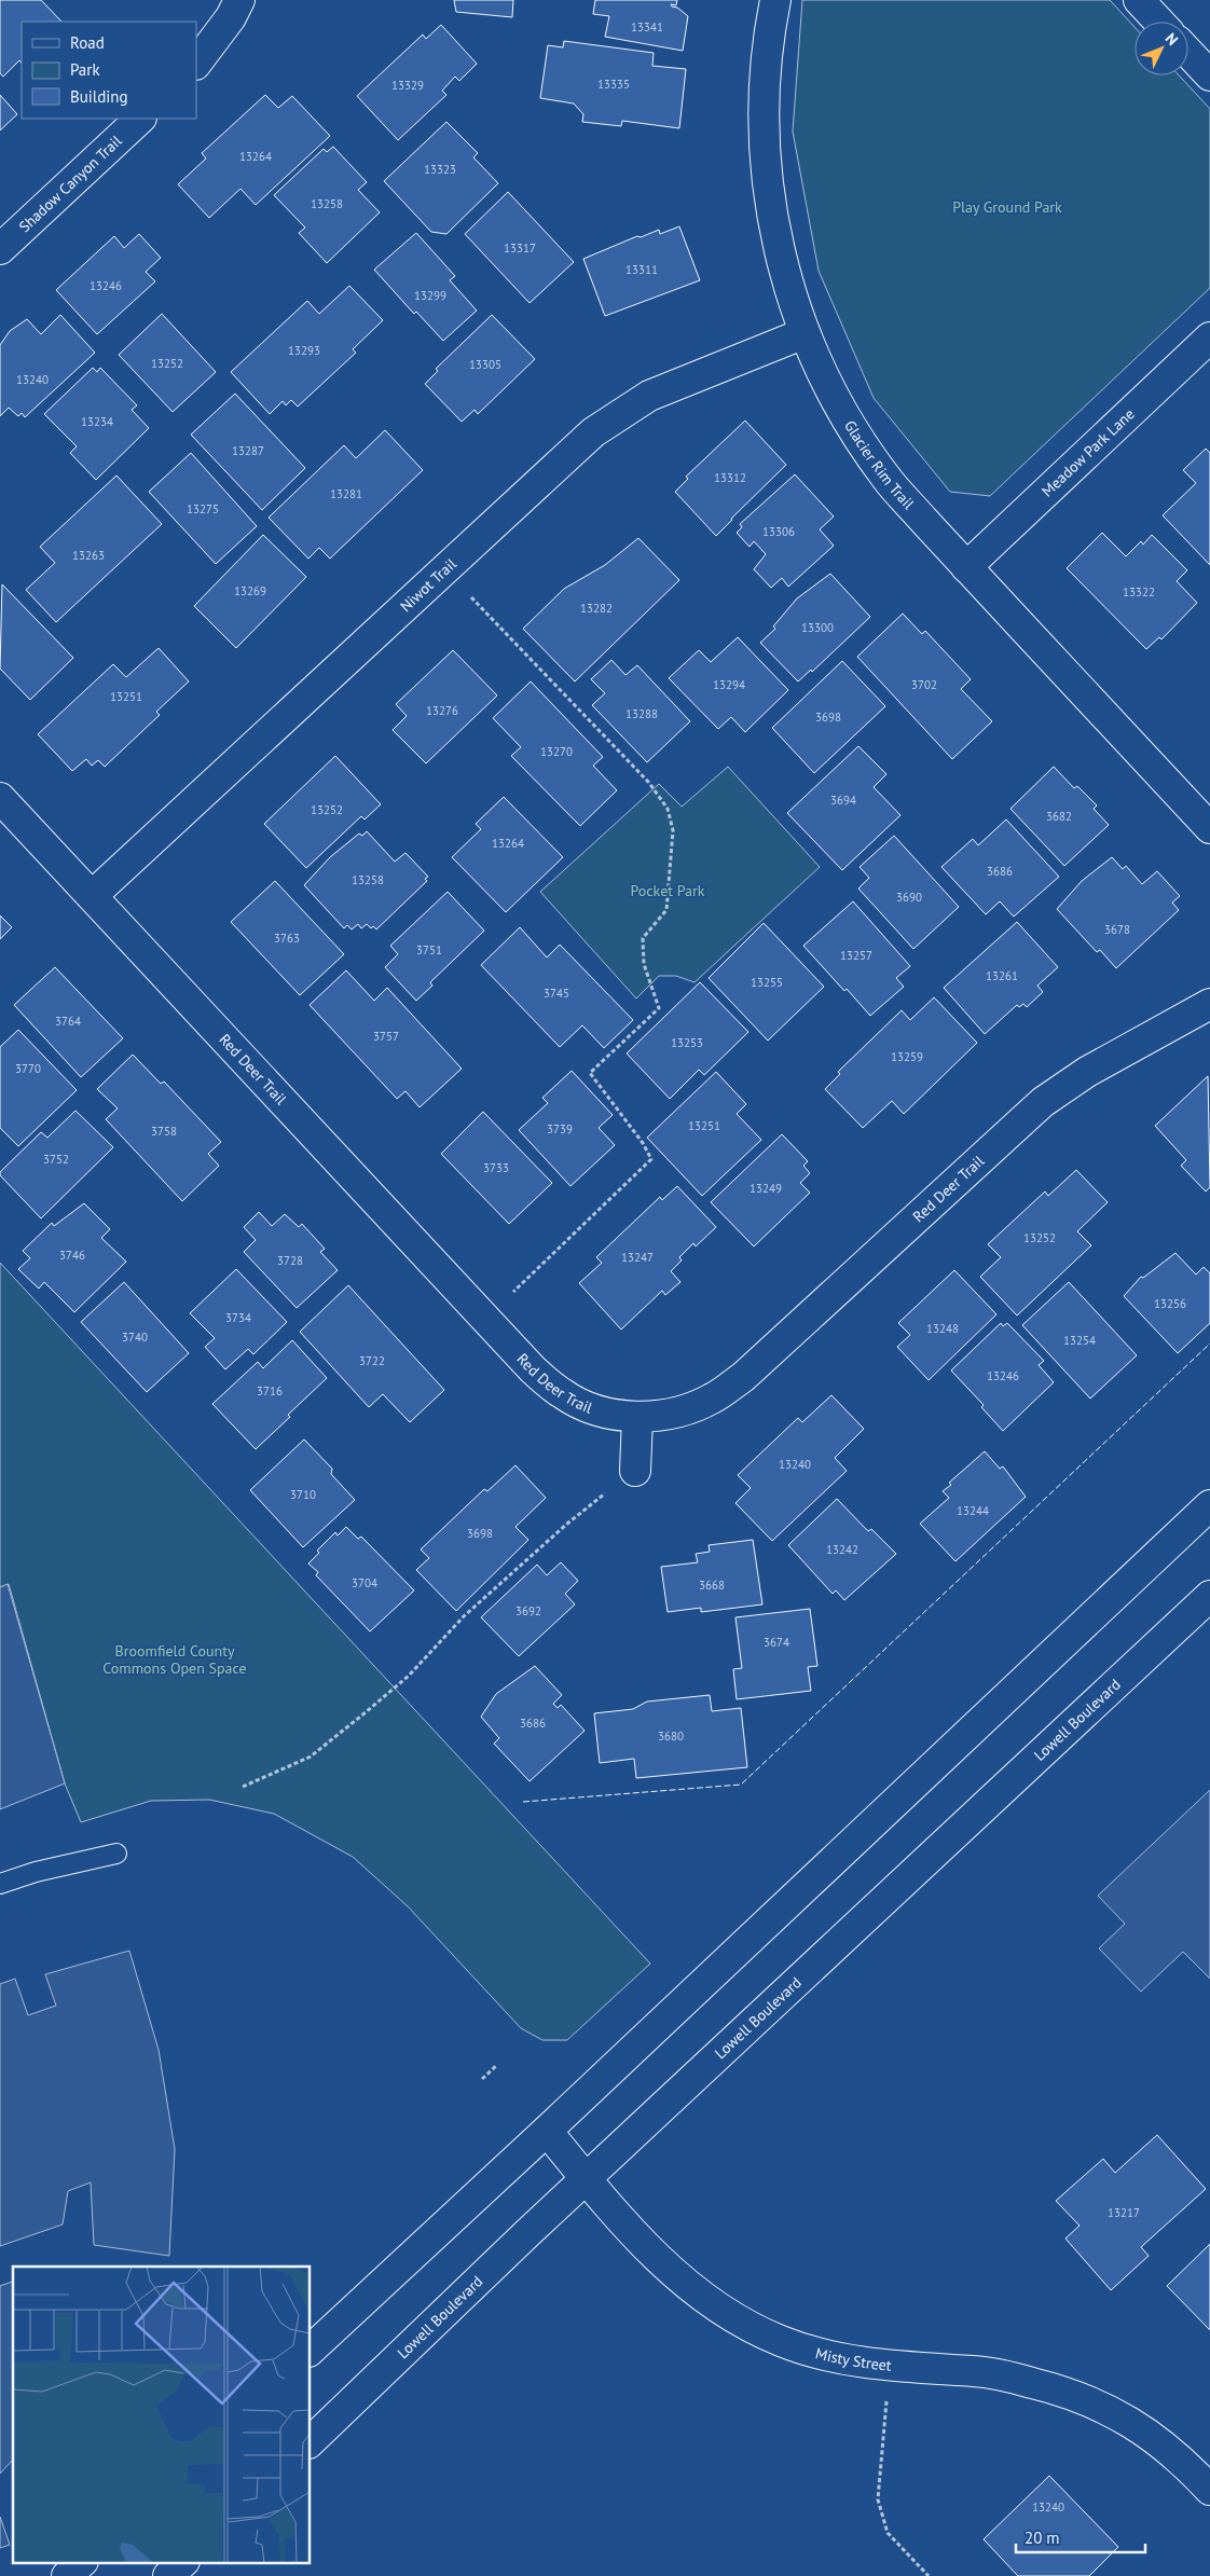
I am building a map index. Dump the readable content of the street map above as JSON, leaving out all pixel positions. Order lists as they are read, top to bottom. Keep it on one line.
{"streets":{"street":["Shadow Canyon Trail","Meadow Park Lane","Glacier Rim Trail","Niwot Trail","Red Deer Trail","Lowell Boulevard","Misty Street"]},"crossings":[["Meadow Park Lane","Glacier Rim Trail"],["Glacier Rim Trail","Niwot Trail"],["Niwot Trail","Red Deer Trail"],["Lowell Boulevard","Misty Street"]],"parks":["Play Ground Park","Pocket Park","Broomfield County Commons Open Space"],"house_numbers":["13341","13335","13329","13264","13323","13258","13317","13311","13246","13299","13293","13252","13305","13240","13234","13287","13312","13281","13275","13306","13263","13269","13322","13282","13300","13294","3702","13251","13276","13288","3698","13270","3694","13252","3682","13264","3686","13258","3690","3678","3763","3751","13257","13261","13255","3745","3764","3757","13253","13259","3770","13251","3739","3758","3752","3733","13249","13252","3746","13247","3728","13256","3734","13248","3740","13254","3722","13246","3716","13240","3710","13244","3698","13242","3704","3668","3692","3674","3686","3680","13217","13240"],"legend":["Road","Park","Building"],"scale_bar":"20 m","north":"top right"}
